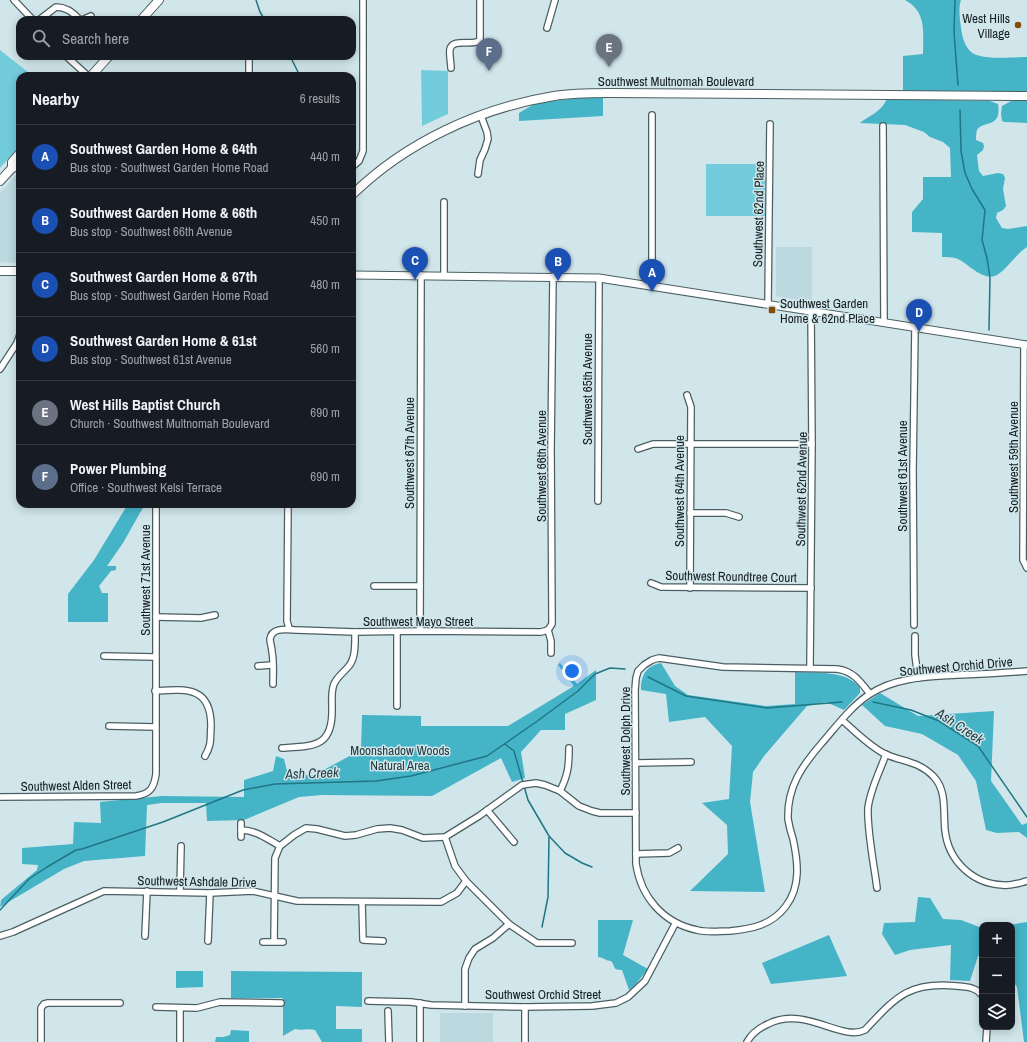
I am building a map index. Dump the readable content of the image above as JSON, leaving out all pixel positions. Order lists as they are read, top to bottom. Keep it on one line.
{"streets":{"main road":["Southwest Multnomah Boulevard"],"street":["Southwest 62nd Place","Southwest 65th Avenue","Southwest 67th Avenue","Southwest 59th Avenue","Southwest 66th Avenue","Southwest 61st Avenue","Southwest 62nd Avenue","Southwest 64th Avenue","Southwest Roundtree Court","Southwest 71st Avenue","Southwest Mayo Street","Southwest Orchid Drive","Southwest Dolph Drive","Southwest Alden Street","Southwest Ashdale Drive","Southwest Orchid Street"]},"crossings":[["Southwest 67th Avenue","Southwest Mayo Street"],["Southwest 66th Avenue","Southwest Mayo Street"],["Southwest 62nd Avenue","Southwest Roundtree Court"],["Southwest 62nd Avenue","Southwest Dolph Drive"],["Southwest 64th Avenue","Southwest Roundtree Court"],["Southwest 71st Avenue","Southwest Alden Street"],["Southwest Orchid Drive","Southwest Dolph Drive"],["Southwest Orchid Drive","Southwest Orchid Street"],["Southwest Dolph Drive","Southwest Orchid Street"]],"water":["Ash Creek"],"parks":["Moonshadow Woods Natural Area"],"places":{"other":["West Hills Village"],"transit":["Southwest Garden Home & 62nd Place"]},"page":{"search":"Search here","pins":["E","F","C","B","A","D"],"heading":["Nearby","6 results"],"list":[{"mark":"A","name":"Southwest Garden Home & 64th","note":"Bus stop · Southwest Garden Home Road","value":"440 m"},{"mark":"B","name":"Southwest Garden Home & 66th","note":"Bus stop · Southwest 66th Avenue","value":"450 m"},{"mark":"C","name":"Southwest Garden Home & 67th","note":"Bus stop · Southwest Garden Home Road","value":"480 m"},{"mark":"D","name":"Southwest Garden Home & 61st","note":"Bus stop · Southwest 61st Avenue","value":"560 m"},{"mark":"E","name":"West Hills Baptist Church","note":"Church · Southwest Multnomah Boulevard","value":"690 m"},{"mark":"F","name":"Power Plumbing","note":"Office · Southwest Kelsi Terrace","value":"690 m"}],"map_buttons":["+","−"]}}
